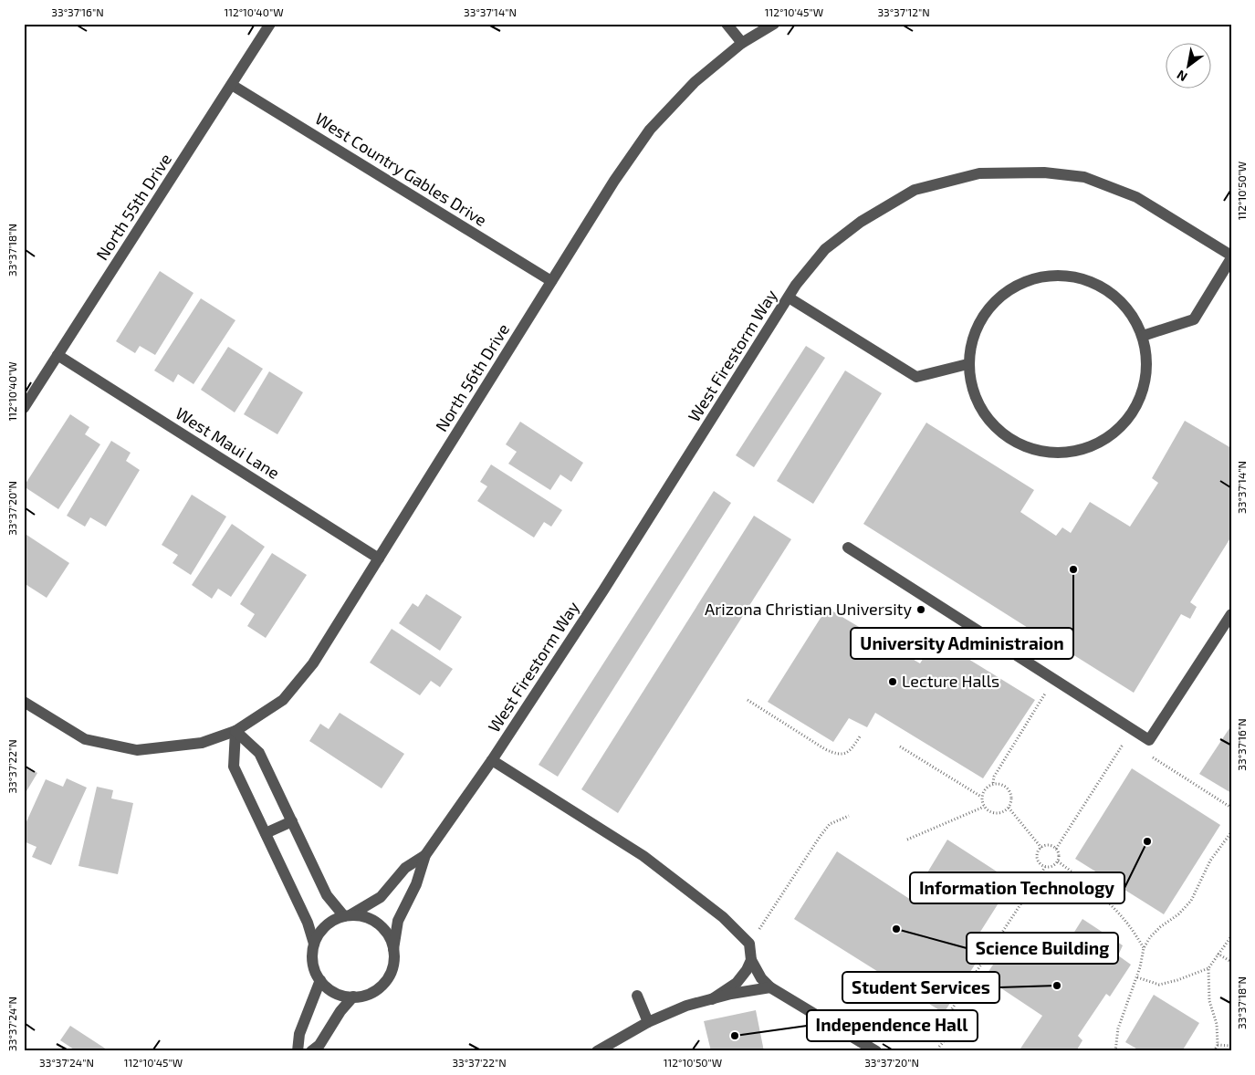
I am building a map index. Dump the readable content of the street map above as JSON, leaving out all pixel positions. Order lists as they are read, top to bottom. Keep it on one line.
{"streets":{"street":["West Country Gables Drive","North 55th Drive","West Firestorm Way","North 56th Drive","West Maui Lane"]},"crossings":[["West Country Gables Drive","North 55th Drive"],["West Country Gables Drive","North 56th Drive"],["North 55th Drive","West Maui Lane"],["North 56th Drive","West Maui Lane"]],"places":["University Administraion","Arizona Christian University","Lecture Halls","Information Technology","Science Building","Student Services","Independence Hall"],"north":"bottom left","coordinates":["33°37'16\"N","112°10'40\"W","33°37'14\"N","112°10'45\"W","33°37'12\"N","112°10'50\"W","33°37'18\"N","33°37'20\"N","33°37'22\"N","33°37'24\"N"]}
